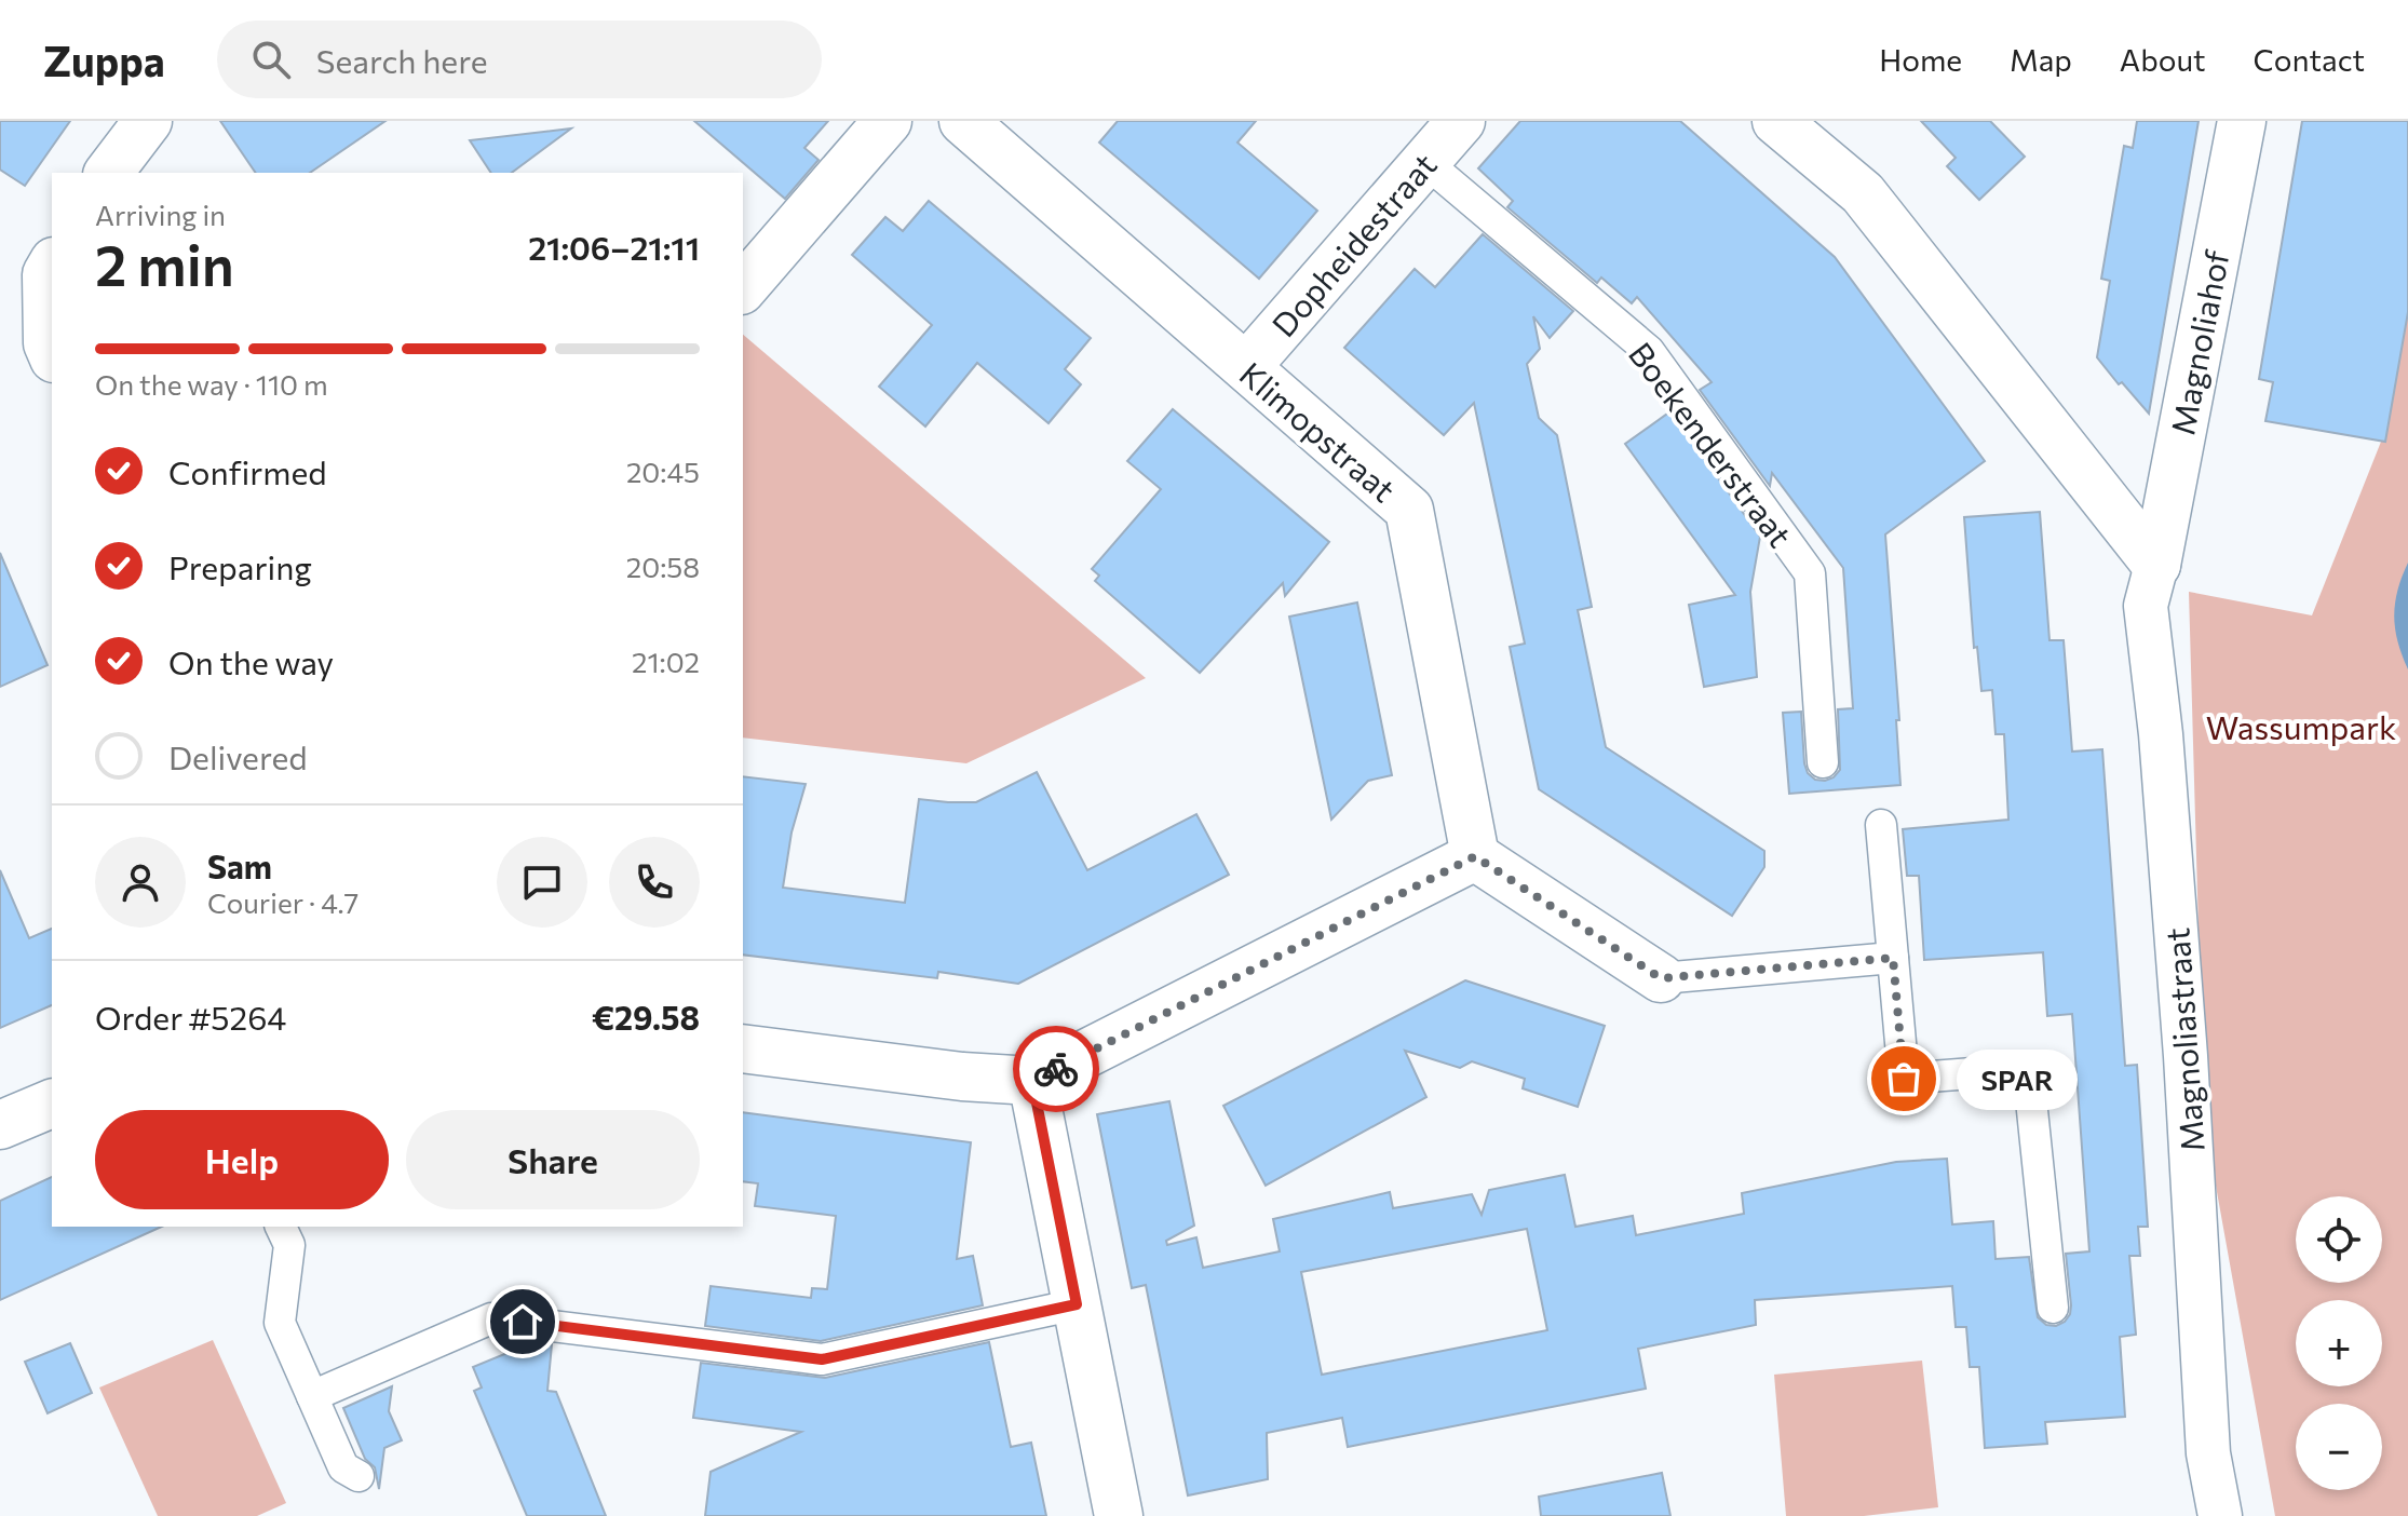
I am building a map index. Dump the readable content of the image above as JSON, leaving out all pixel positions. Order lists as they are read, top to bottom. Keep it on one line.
{"streets":{"street":["Dopheidestraat","Magnoliahof","Klimopstraat","Magnoliastraat"],"lane":["Boekenderstraat"]},"crossings":[["Dopheidestraat","Klimopstraat"],["Dopheidestraat","Boekenderstraat"],["Magnoliahof","Magnoliastraat"]],"parks":["Wassumpark"],"places":["SPAR"],"page":{"header":"Zuppa","search":"Search here","nav":["Home","Map","About","Contact"],"heading":["2 min","Arriving in","21:06–21:11"],"panel":["Sam","Courier · 4.7","Order #5264","€29.58"],"bar":"On the way · 110 m","list":[["Confirmed","20:45"],["Preparing","20:58"],["On the way","21:02"],"Delivered"],"bubble":"SPAR","buttons":["Help","Share"],"map_buttons":["+","−"]}}
